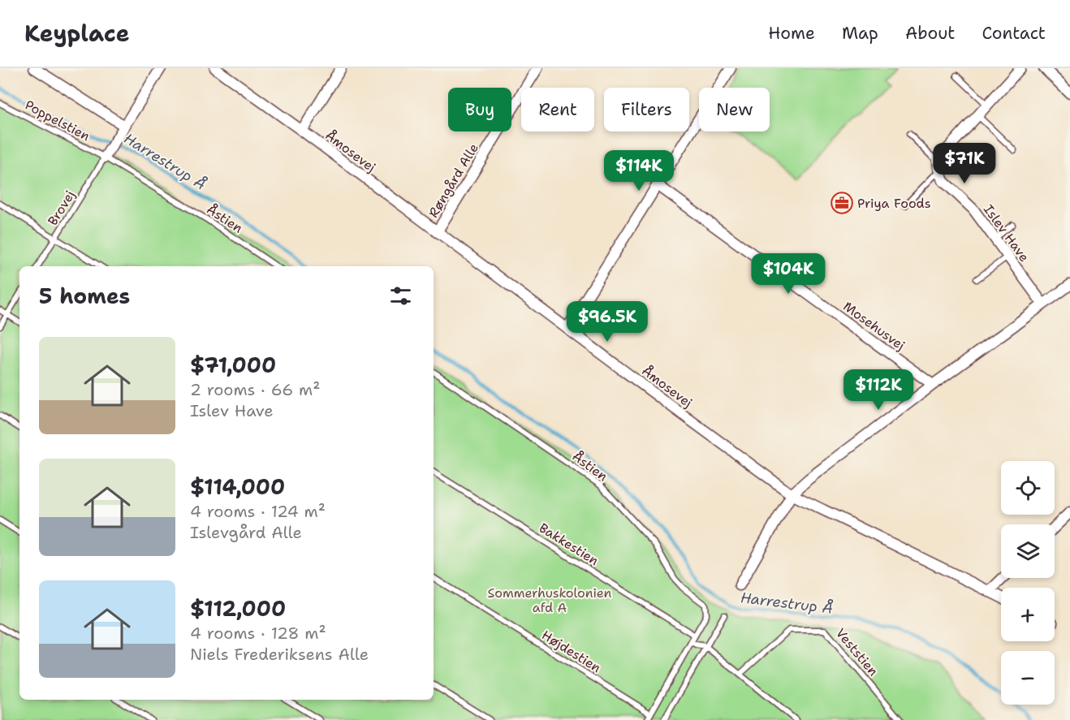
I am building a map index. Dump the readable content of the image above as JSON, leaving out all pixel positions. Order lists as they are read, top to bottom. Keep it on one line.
{"streets":{"street":["Åmosevej","Røngård Alle","Islev Have","Mosehusvej"],"lane":["Poppelstien","Brovej","Åstien","Bakkestien","Højdestien","Veststien"]},"crossings":[["Poppelstien","Brovej"],["Poppelstien","Åstien"],["Åmosevej","Røngård Alle"],["Brovej","Åstien"],["Åstien","Bakkestien"],["Åstien","Højdestien"]],"water":["Harrestrup Å"],"parks":["Sommerhuskolonien afd A"],"places":{"office":["Priya Foods"]},"page":{"header":"Keyplace","nav":["Home","Map","About","Contact"],"chip":["Buy","Rent","Filters","New"],"price":["$71K","$114K","$104K","$96.5K","$112K"],"heading":"5 homes","list":[{"name":"$71,000","note":"2 rooms · 66 m² · Islev Have"},{"name":"$114,000","note":"4 rooms · 124 m² · Islevgård Alle"},{"name":"$112,000","note":"4 rooms · 128 m² · Niels Frederiksens Alle"}],"map_buttons":["+","−"]}}
